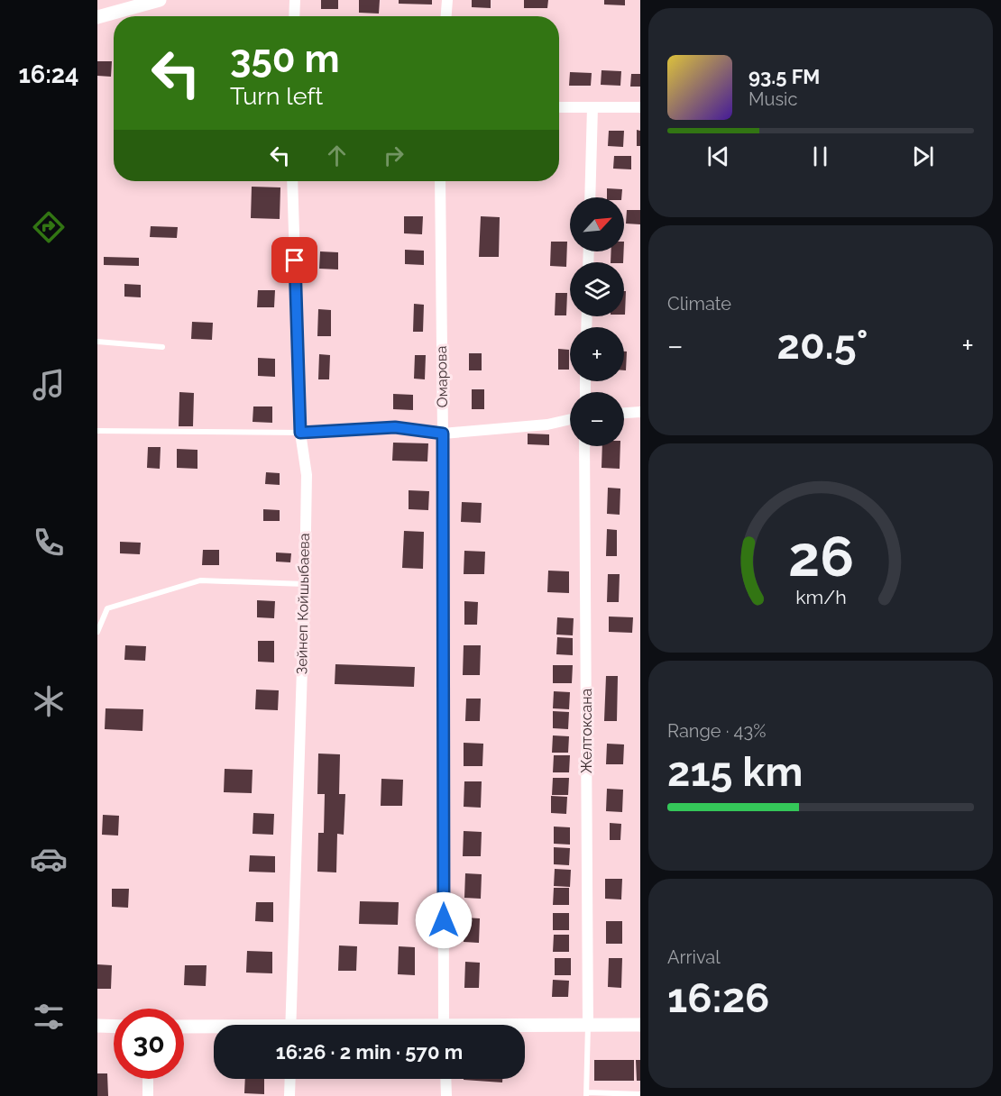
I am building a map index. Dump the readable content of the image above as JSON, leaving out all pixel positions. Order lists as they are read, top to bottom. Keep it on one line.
{"streets":{"street":["Омарова","Зейнеп Койшыбаева","Желтоксана"]},"north":"top right","page":{"tabs":"16:24","turn":["350 m","Turn left"],"song":["93.5 FM","Music"],"map_buttons":["+","−"],"tile":["Climate",["Range · 43%","215 km"],["Arrival","16:26"]],"heat":["−","20.5°","+"],"limit":"30","trip":"16:26 · 2 min · 570 m","gauge":["26","km/h"]}}
